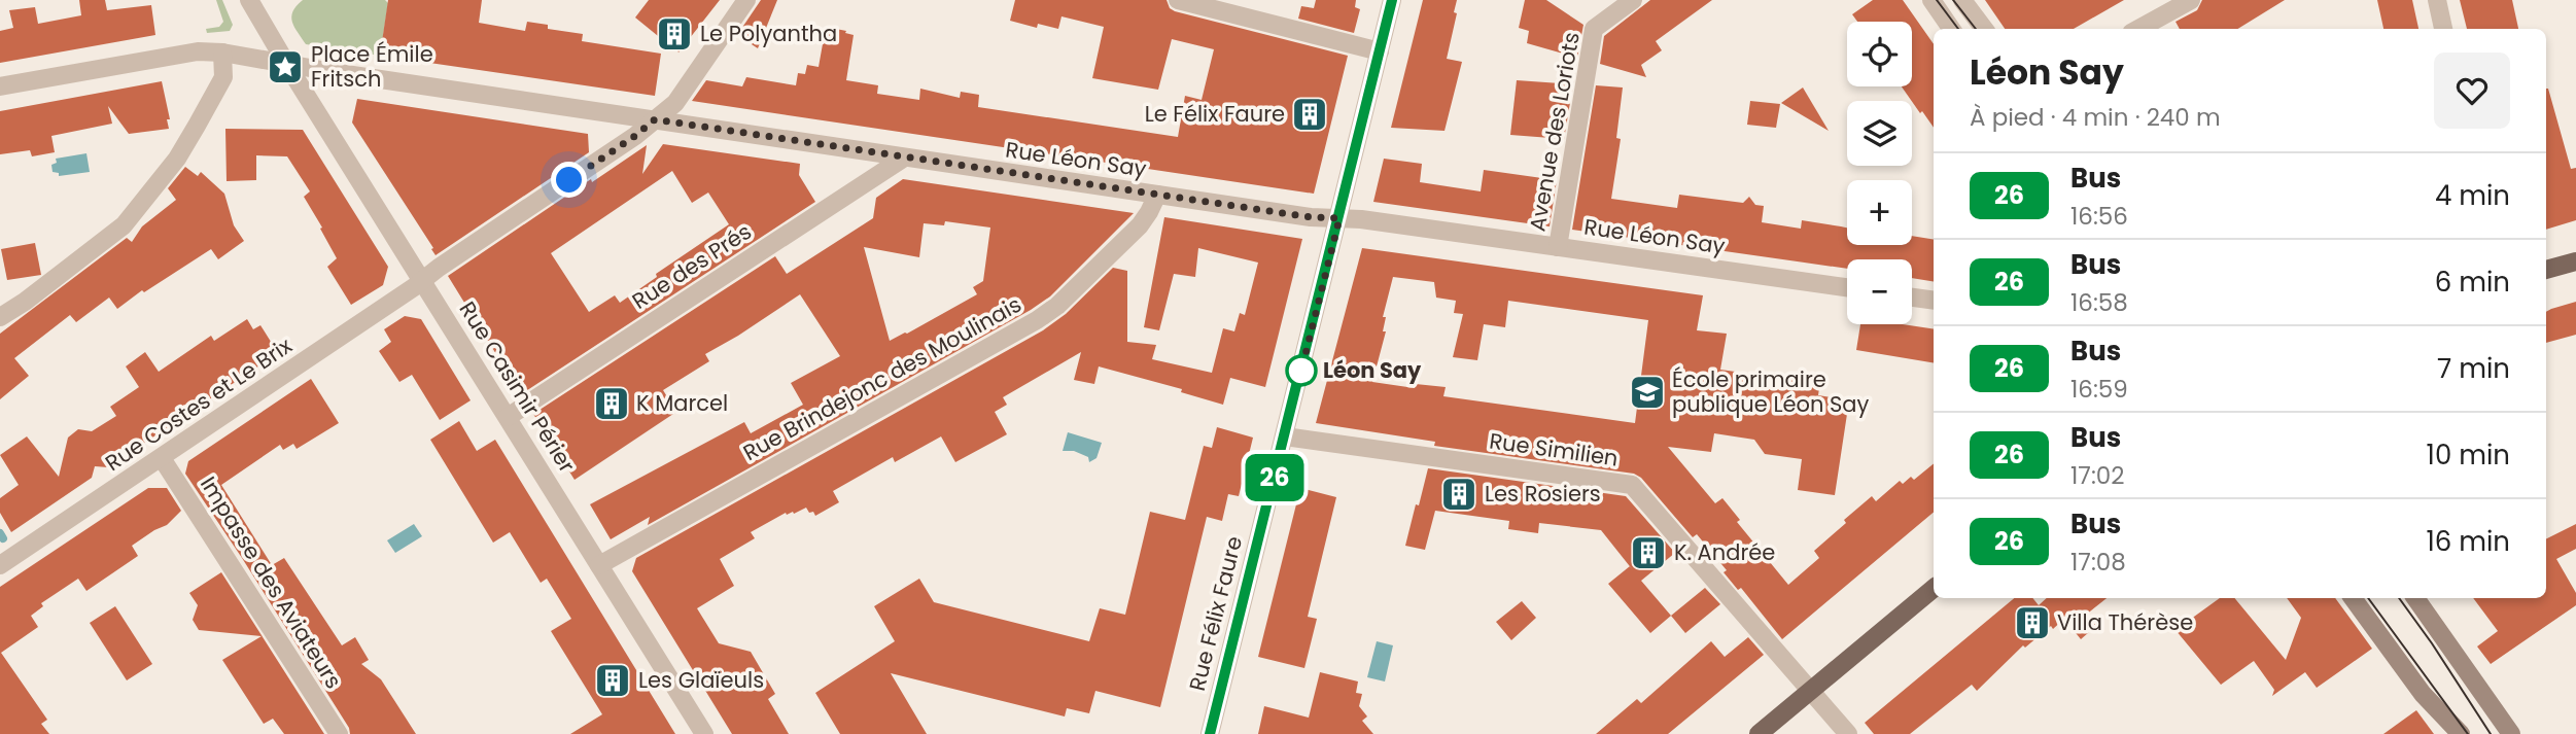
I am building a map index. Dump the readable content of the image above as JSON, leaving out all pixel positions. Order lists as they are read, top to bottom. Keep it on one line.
{"streets":{"street":["Avenue des Loriots","Rue Léon Say","Rue des Prés","Rue Brindejonc des Moulinais","Rue Casimir Périer","Rue Costes et Le Brix","Rue Similien","Impasse des Aviateurs","Rue Félix Faure"]},"crossings":[["Avenue des Loriots","Rue Léon Say"],["Rue Léon Say","Rue des Prés"],["Rue Léon Say","Rue Brindejonc des Moulinais"],["Rue Léon Say","Rue Casimir Périer"],["Rue Léon Say","Rue Costes et Le Brix"],["Rue Léon Say","Rue Félix Faure"],["Rue des Prés","Rue Casimir Périer"],["Rue Brindejonc des Moulinais","Rue Casimir Périer"],["Rue Casimir Périer","Rue Costes et Le Brix"],["Rue Costes et Le Brix","Impasse des Aviateurs"],["Rue Similien","Rue Félix Faure"]],"places":{"building":["Le Polyantha","Le Félix Faure","K Marcel","Les Rosiers","K. Andrée","Villa Thérèse","Les Glaïeuls"],"place":["Place Émile Fritsch"],"other":["Léon Say"],"school or university":["École primaire publique Léon Say"]},"lines":["bus line 26"],"page":{"on_map":"26","map_buttons":["+","−"],"heading":["Léon Say","À pied · 4 min · 240 m"],"list":[{"mark":"26","name":"Bus","note":"16:56","value":"4 min"},{"mark":"26","name":"Bus","note":"16:58","value":"6 min"},{"mark":"26","name":"Bus","note":"16:59","value":"7 min"},{"mark":"26","name":"Bus","note":"17:02","value":"10 min"},{"mark":"26","name":"Bus","note":"17:08","value":"16 min"}]}}
